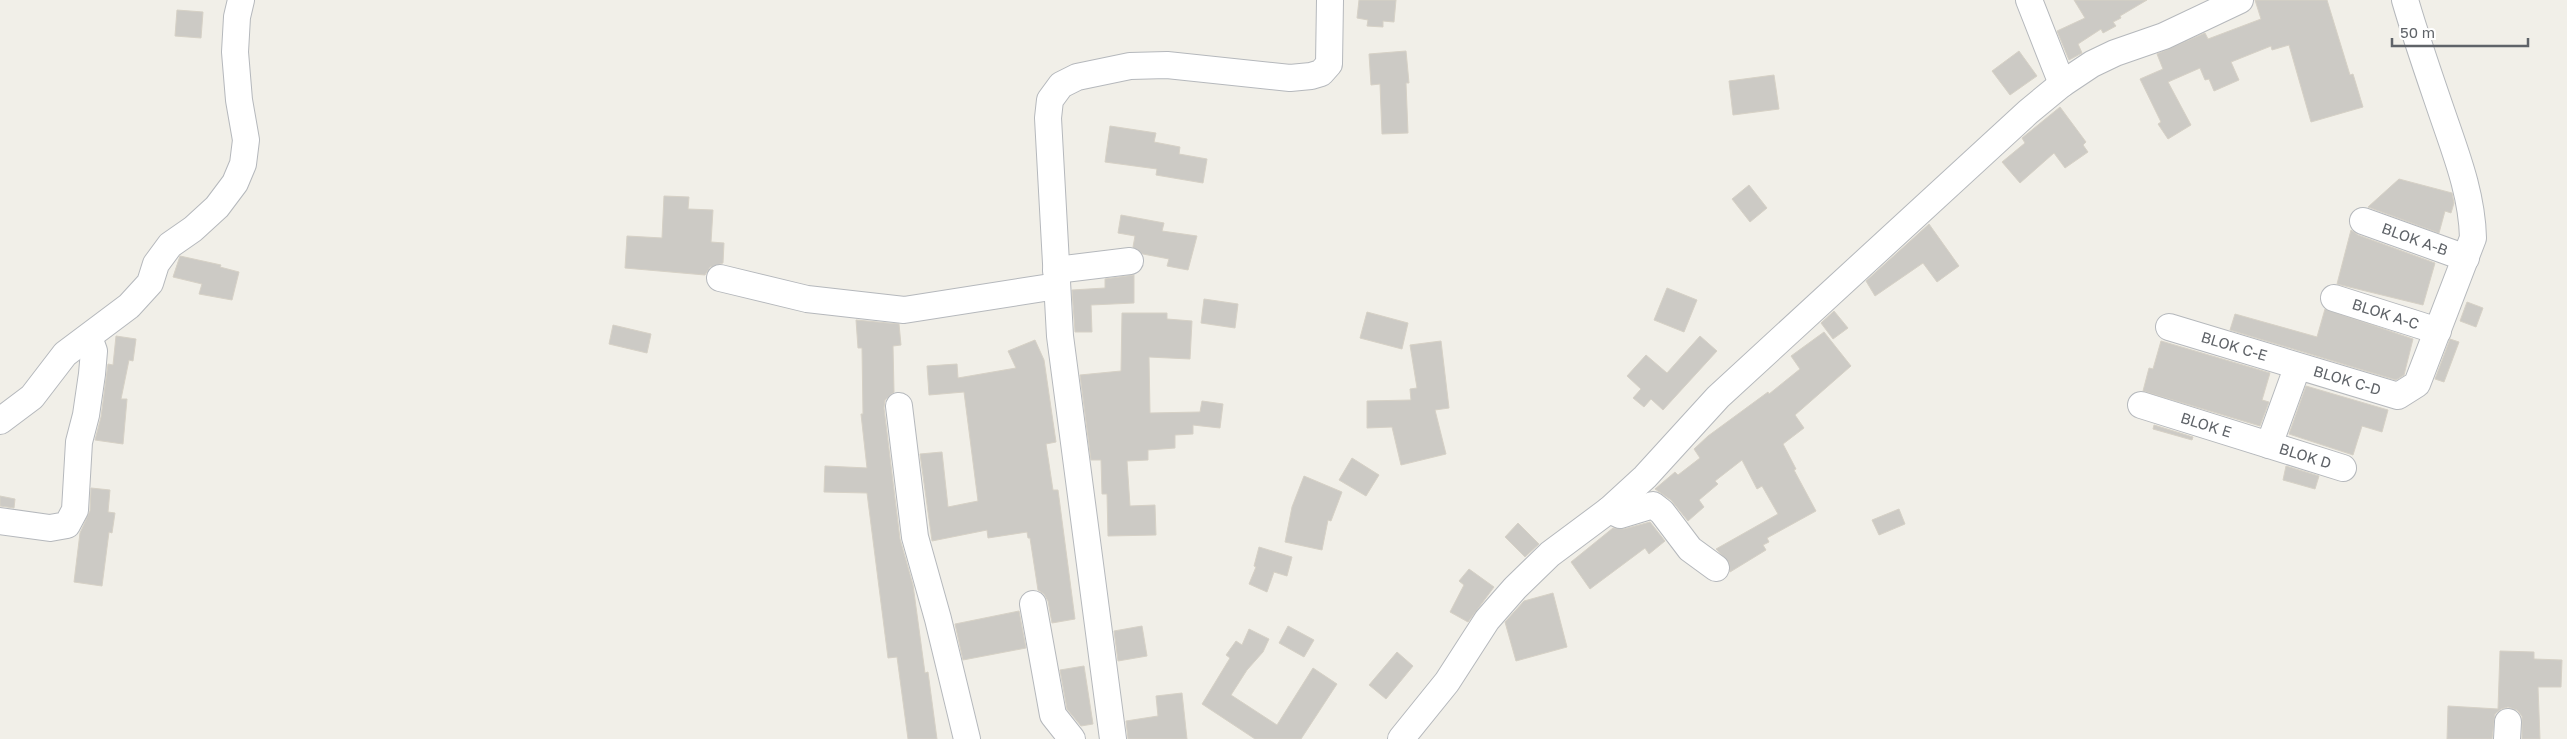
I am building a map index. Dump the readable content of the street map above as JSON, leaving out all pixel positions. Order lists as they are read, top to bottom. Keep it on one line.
{"streets":{"street":["BLOK A-B","BLOK A-C","BLOK C-E","BLOK C-D","BLOK E","BLOK D"]},"crossings":[["BLOK A-C","BLOK C-D"],["BLOK C-E","BLOK C-D"],["BLOK E","BLOK D"]],"scale_bar":"50 m"}
